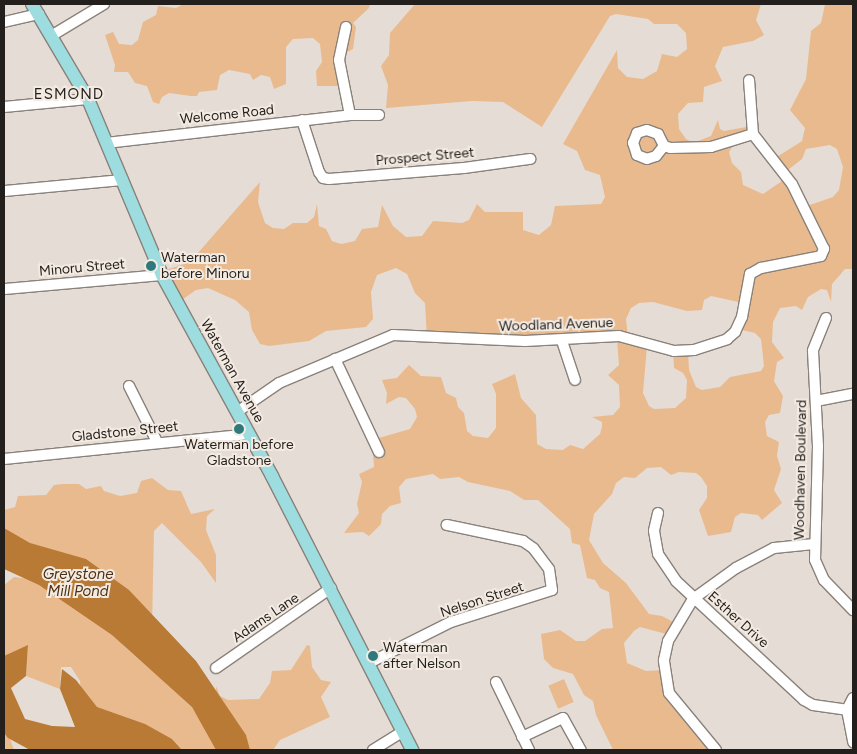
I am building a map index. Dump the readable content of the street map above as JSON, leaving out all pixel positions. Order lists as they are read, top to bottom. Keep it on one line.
{"streets":{"main road":["Waterman Avenue"],"street":["Welcome Road","Prospect Street","Minoru Street","Woodland Avenue","Gladstone Street","Woodhaven Boulevard","Nelson Street","Adams Lane","Esther Drive"]},"crossings":[["Welcome Road","Prospect Street"],["Welcome Road","Waterman Avenue"],["Minoru Street","Waterman Avenue"],["Woodland Avenue","Waterman Avenue"],["Waterman Avenue","Gladstone Street"],["Waterman Avenue","Nelson Street"],["Waterman Avenue","Adams Lane"]],"districts":["ESMOND"],"water":["Greystone Mill Pond"],"places":["Waterman before Minoru","Waterman before Gladstone","Waterman after Nelson"]}
